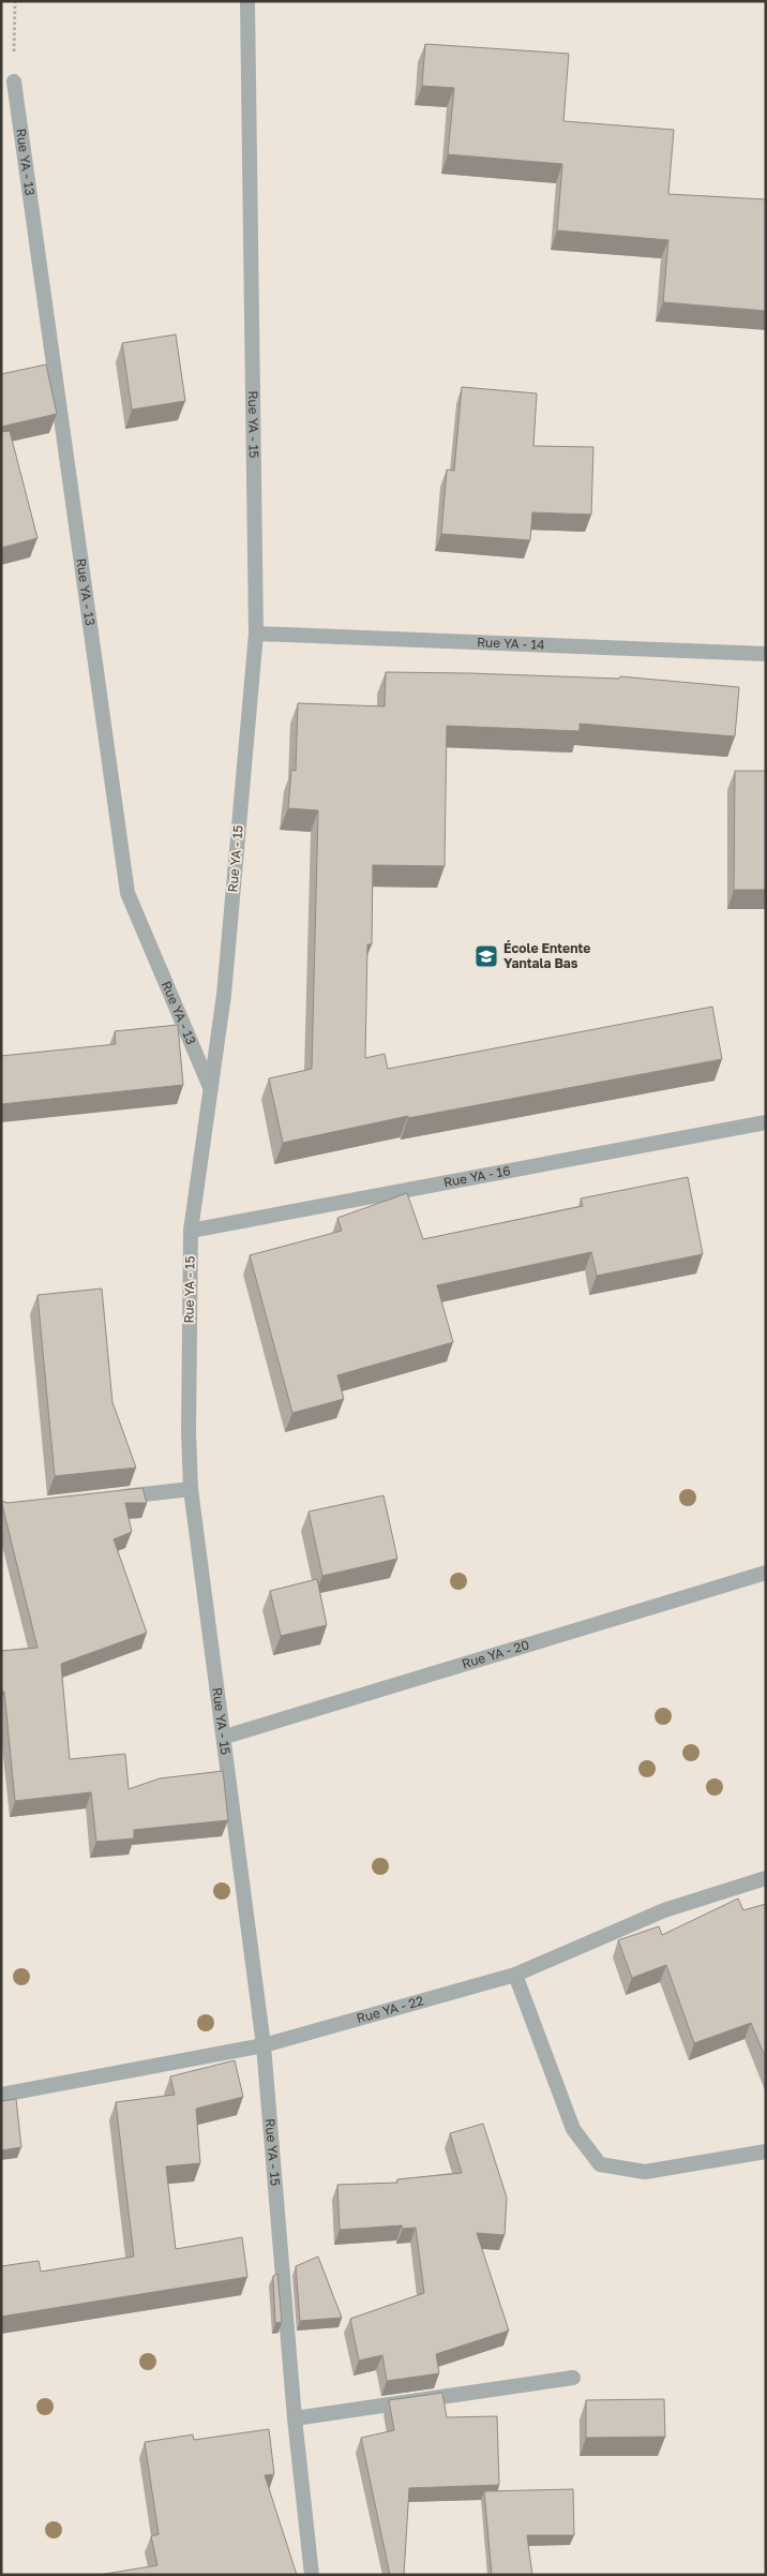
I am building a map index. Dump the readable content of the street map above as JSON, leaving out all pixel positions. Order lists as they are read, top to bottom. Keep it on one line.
{"streets":{"street":["Rue YA - 13","Rue YA - 15","Rue YA - 14","Rue YA - 16","Rue YA - 20","Rue YA - 22"]},"crossings":[["Rue YA - 13","Rue YA - 15"],["Rue YA - 15","Rue YA - 14"],["Rue YA - 15","Rue YA - 16"],["Rue YA - 15","Rue YA - 20"],["Rue YA - 15","Rue YA - 22"]],"places":{"school or university":["École Entente Yantala Bas"]}}
